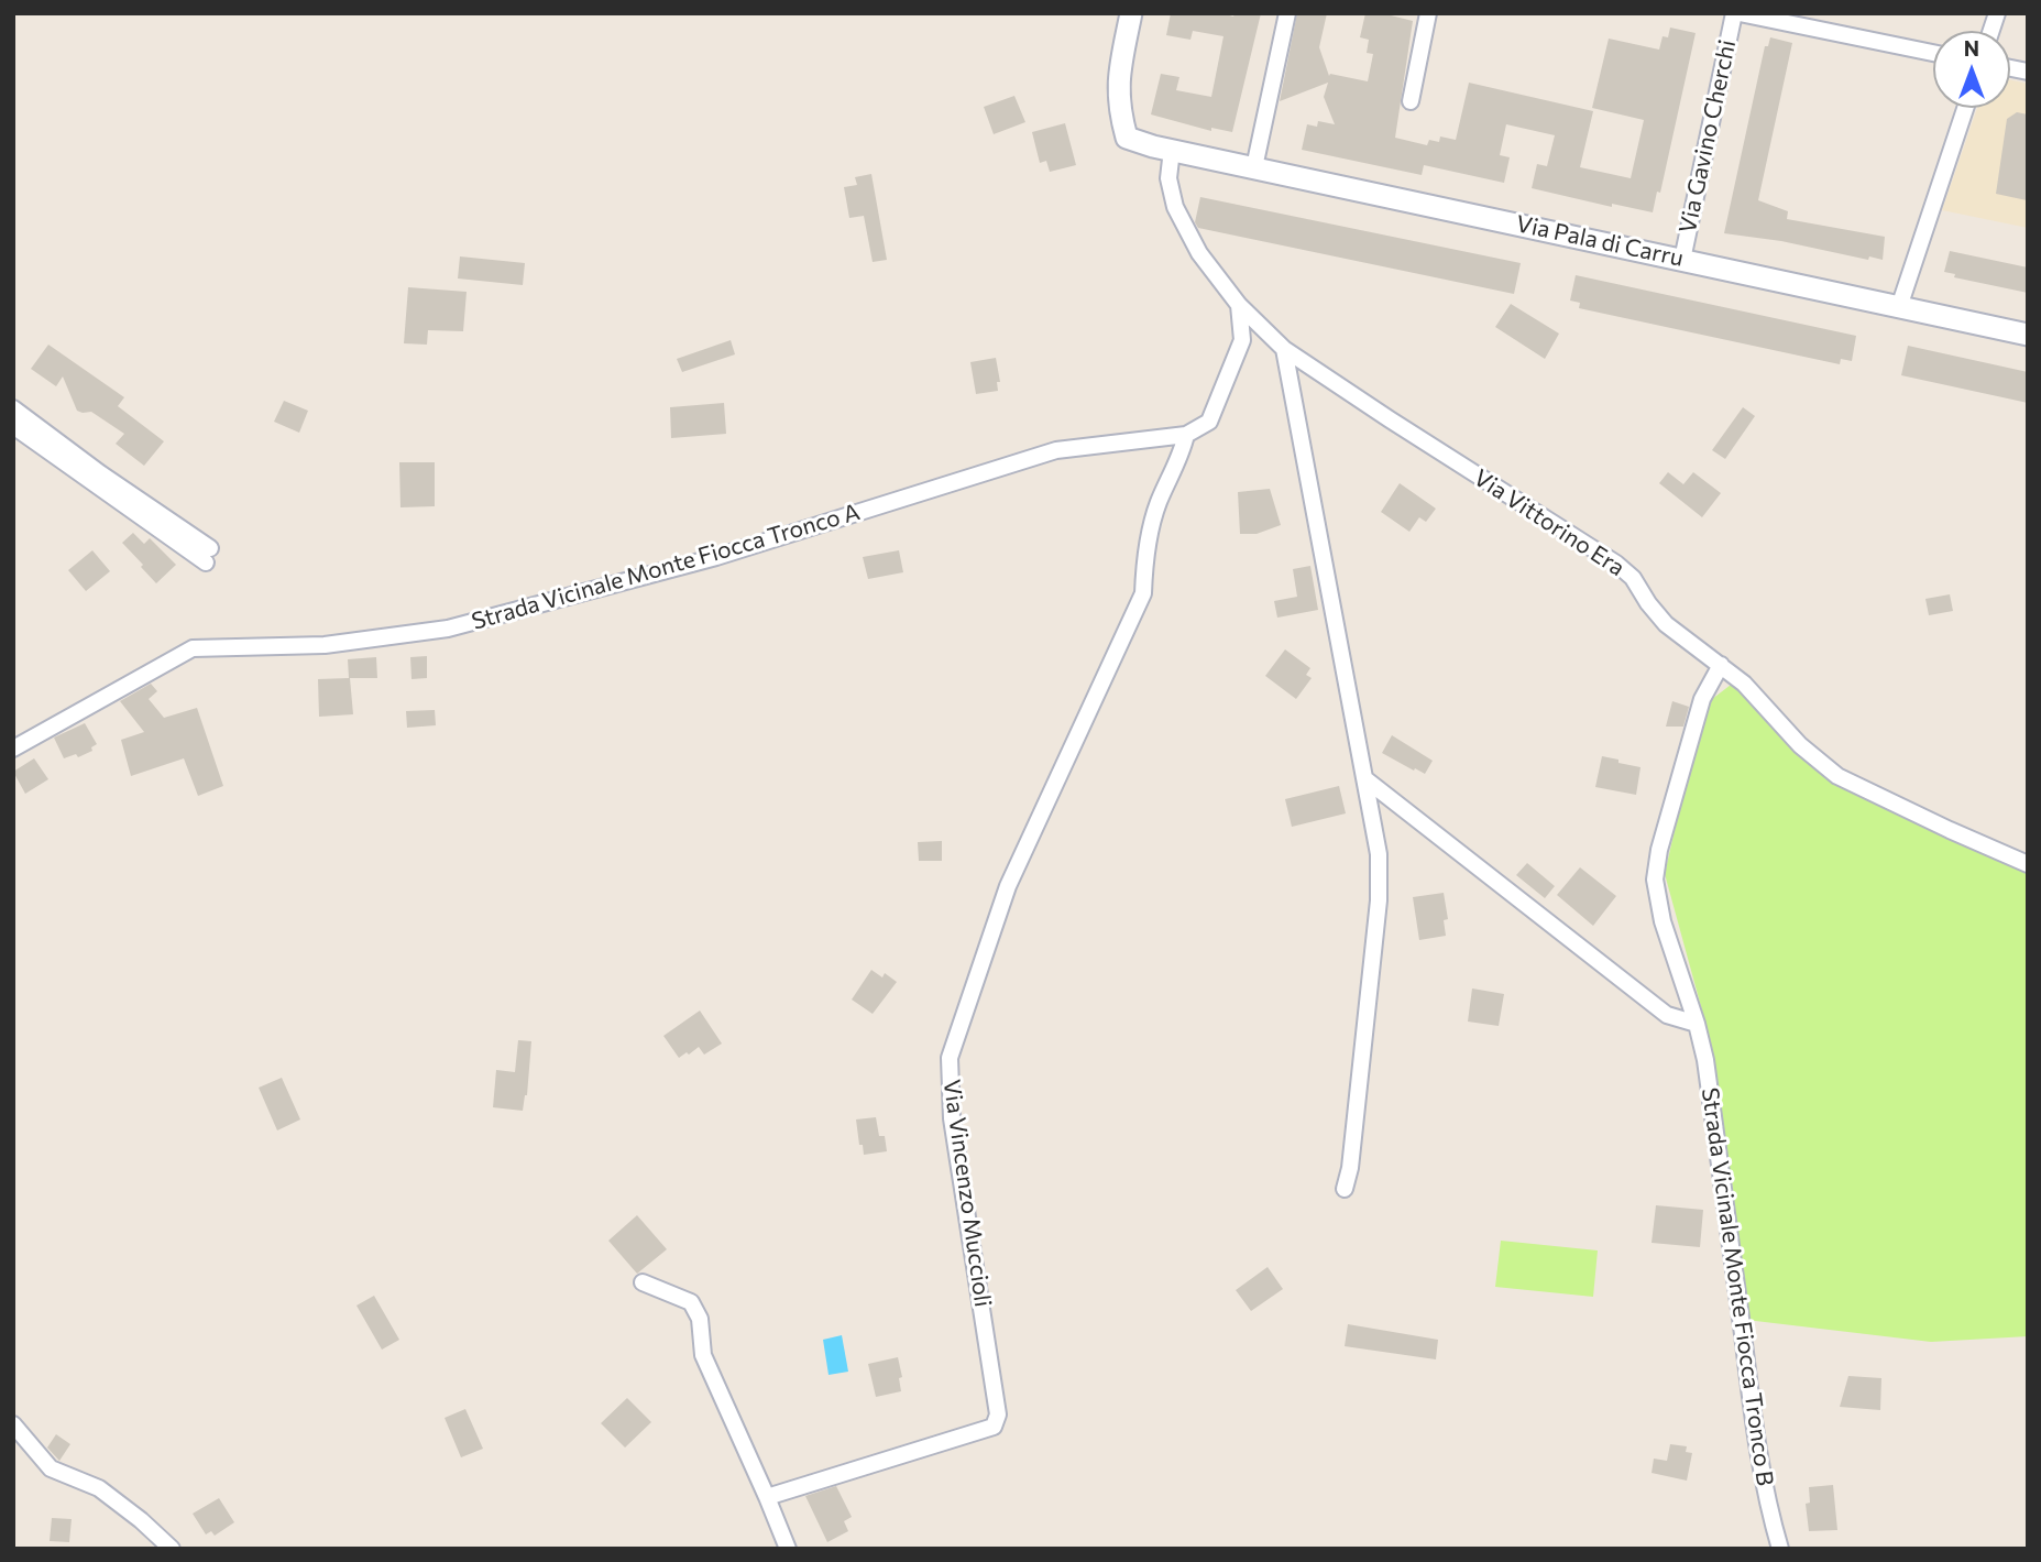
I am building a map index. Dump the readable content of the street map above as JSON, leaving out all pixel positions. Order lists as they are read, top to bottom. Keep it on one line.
{"streets":{"street":["Via Gavino Cherchi","Via Pala di Carru","Via Vittorino Era","Strada Vicinale Monte Fiocca Tronco A","Via Vincenzo Muccioli","Strada Vicinale Monte Fiocca Tronco B"]},"crossings":[["Via Gavino Cherchi","Via Pala di Carru"],["Via Pala di Carru","Via Vittorino Era"],["Via Vittorino Era","Strada Vicinale Monte Fiocca Tronco B"],["Strada Vicinale Monte Fiocca Tronco A","Via Vincenzo Muccioli"]],"north":"top"}
